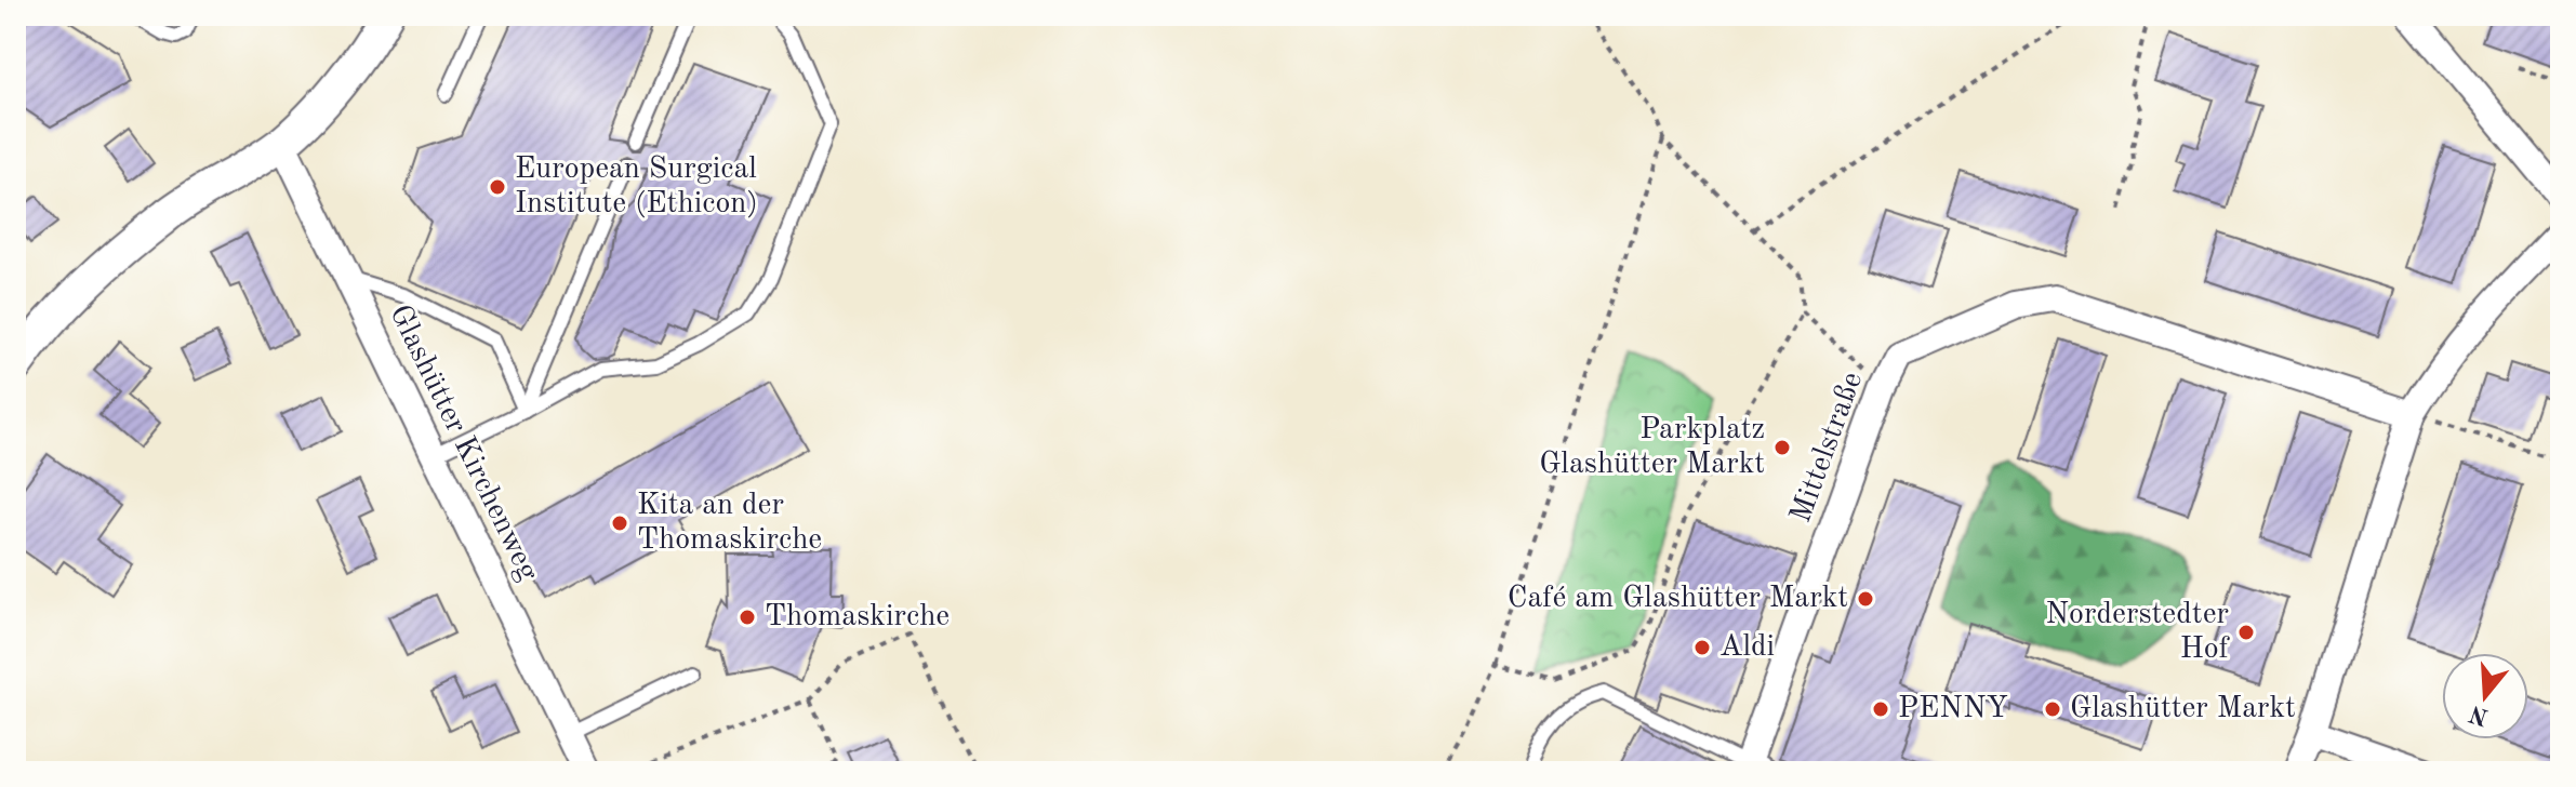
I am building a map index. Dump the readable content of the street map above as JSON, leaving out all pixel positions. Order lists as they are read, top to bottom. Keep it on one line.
{"streets":{"street":["Glashütter Kirchenweg","Mittelstraße"]},"places":["European Surgical Institute (Ethicon)","Parkplatz Glashütter Markt","Kita an der Thomaskirche","Café am Glashütter Markt","Thomaskirche","Norderstedter Hof","Aldi","PENNY","Glashütter Markt"],"north":"bottom"}
